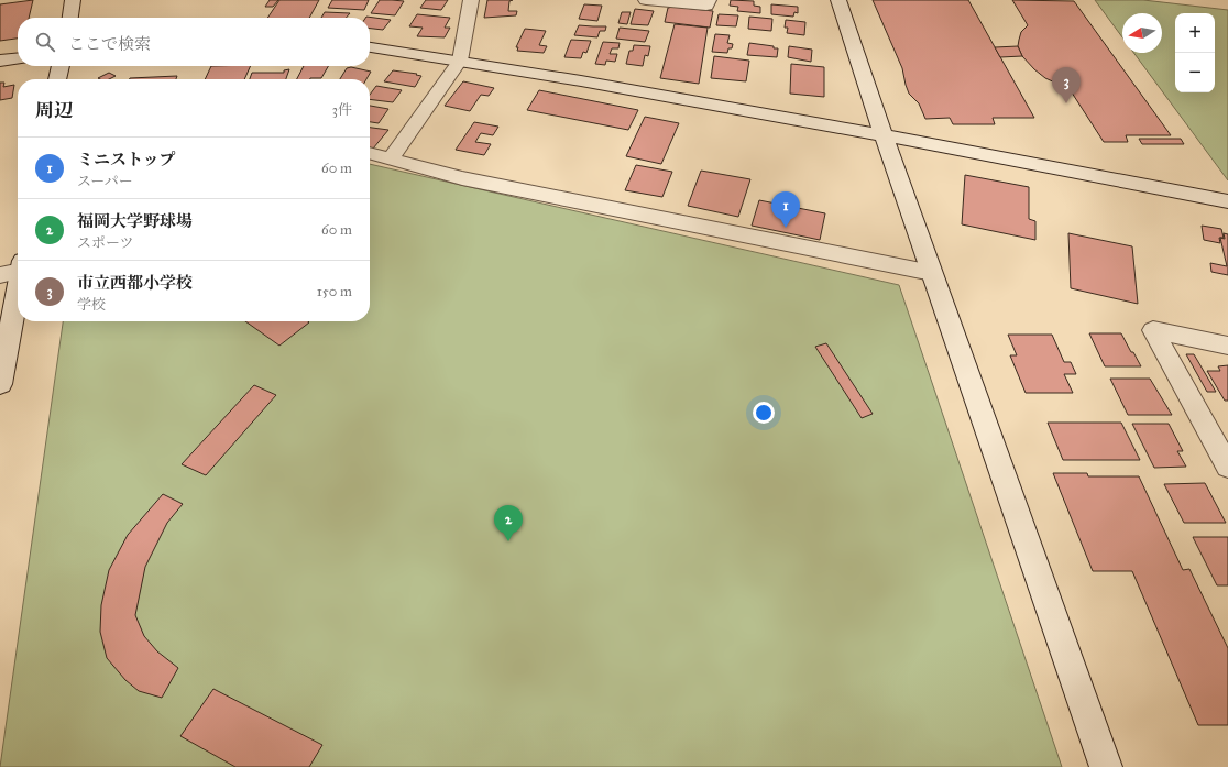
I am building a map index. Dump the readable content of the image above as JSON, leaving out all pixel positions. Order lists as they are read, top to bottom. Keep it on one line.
{"north":"left","page":{"map_buttons":["+","−"],"search":"ここで検索","pins":["3","1","2"],"heading":["周辺","3件"],"list":[{"mark":"1","name":"ミニストップ","note":"スーパー","value":"60 m"},{"mark":"2","name":"福岡大学野球場","note":"スポーツ","value":"60 m"},{"mark":"3","name":"市立西都小学校","note":"学校","value":"150 m"}]}}
